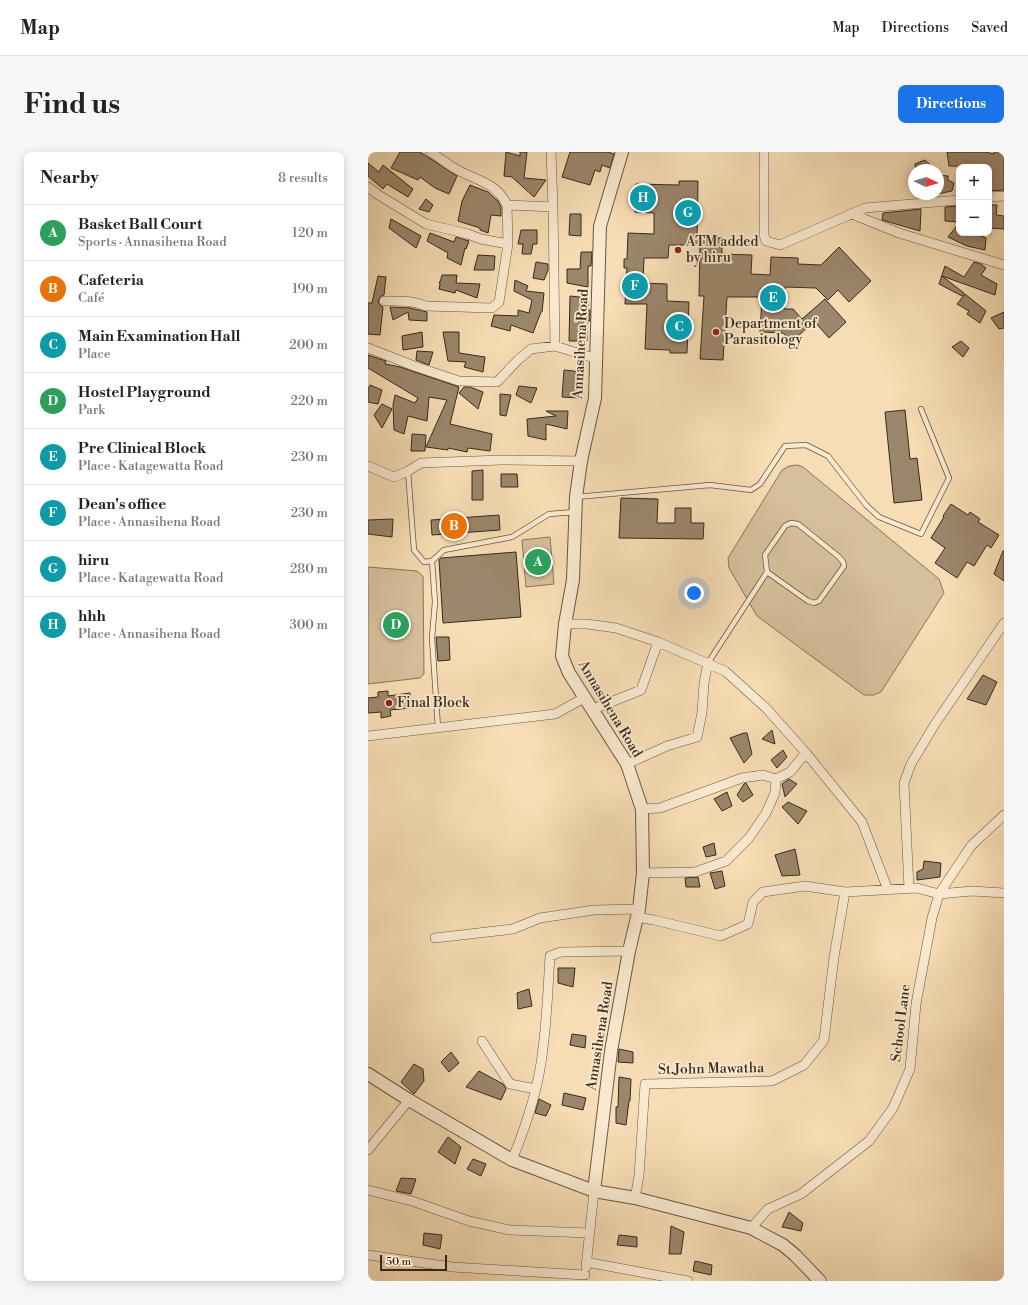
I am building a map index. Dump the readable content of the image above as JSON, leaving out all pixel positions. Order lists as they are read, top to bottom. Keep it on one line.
{"streets":{"street":["Annasihena Road","School Lane","St.John Mawatha"]},"places":["ATM added by hiru","Department of Parasitology","Final Block"],"scale_bar":"50 m","north":"right","page":{"header":"Map","nav":["Map","Directions","Saved"],"buttons":"Directions","title":"Find us","heading":["Nearby","8 results"],"map_buttons":["+","−"],"pins":["H","G","F","E","C","B","A","D"],"list":[{"mark":"A","name":"Basket Ball Court","note":"Sports · Annasihena Road","value":"120 m"},{"mark":"B","name":"Cafeteria","note":"Café","value":"190 m"},{"mark":"C","name":"Main Examination Hall","note":"Place","value":"200 m"},{"mark":"D","name":"Hostel Playground","note":"Park","value":"220 m"},{"mark":"E","name":"Pre Clinical Block","note":"Place · Katagewatta Road","value":"230 m"},{"mark":"F","name":"Dean's office","note":"Place · Annasihena Road","value":"230 m"},{"mark":"G","name":"hiru","note":"Place · Katagewatta Road","value":"280 m"},{"mark":"H","name":"hhh","note":"Place · Annasihena Road","value":"300 m"}],"scale":"50 m"}}
